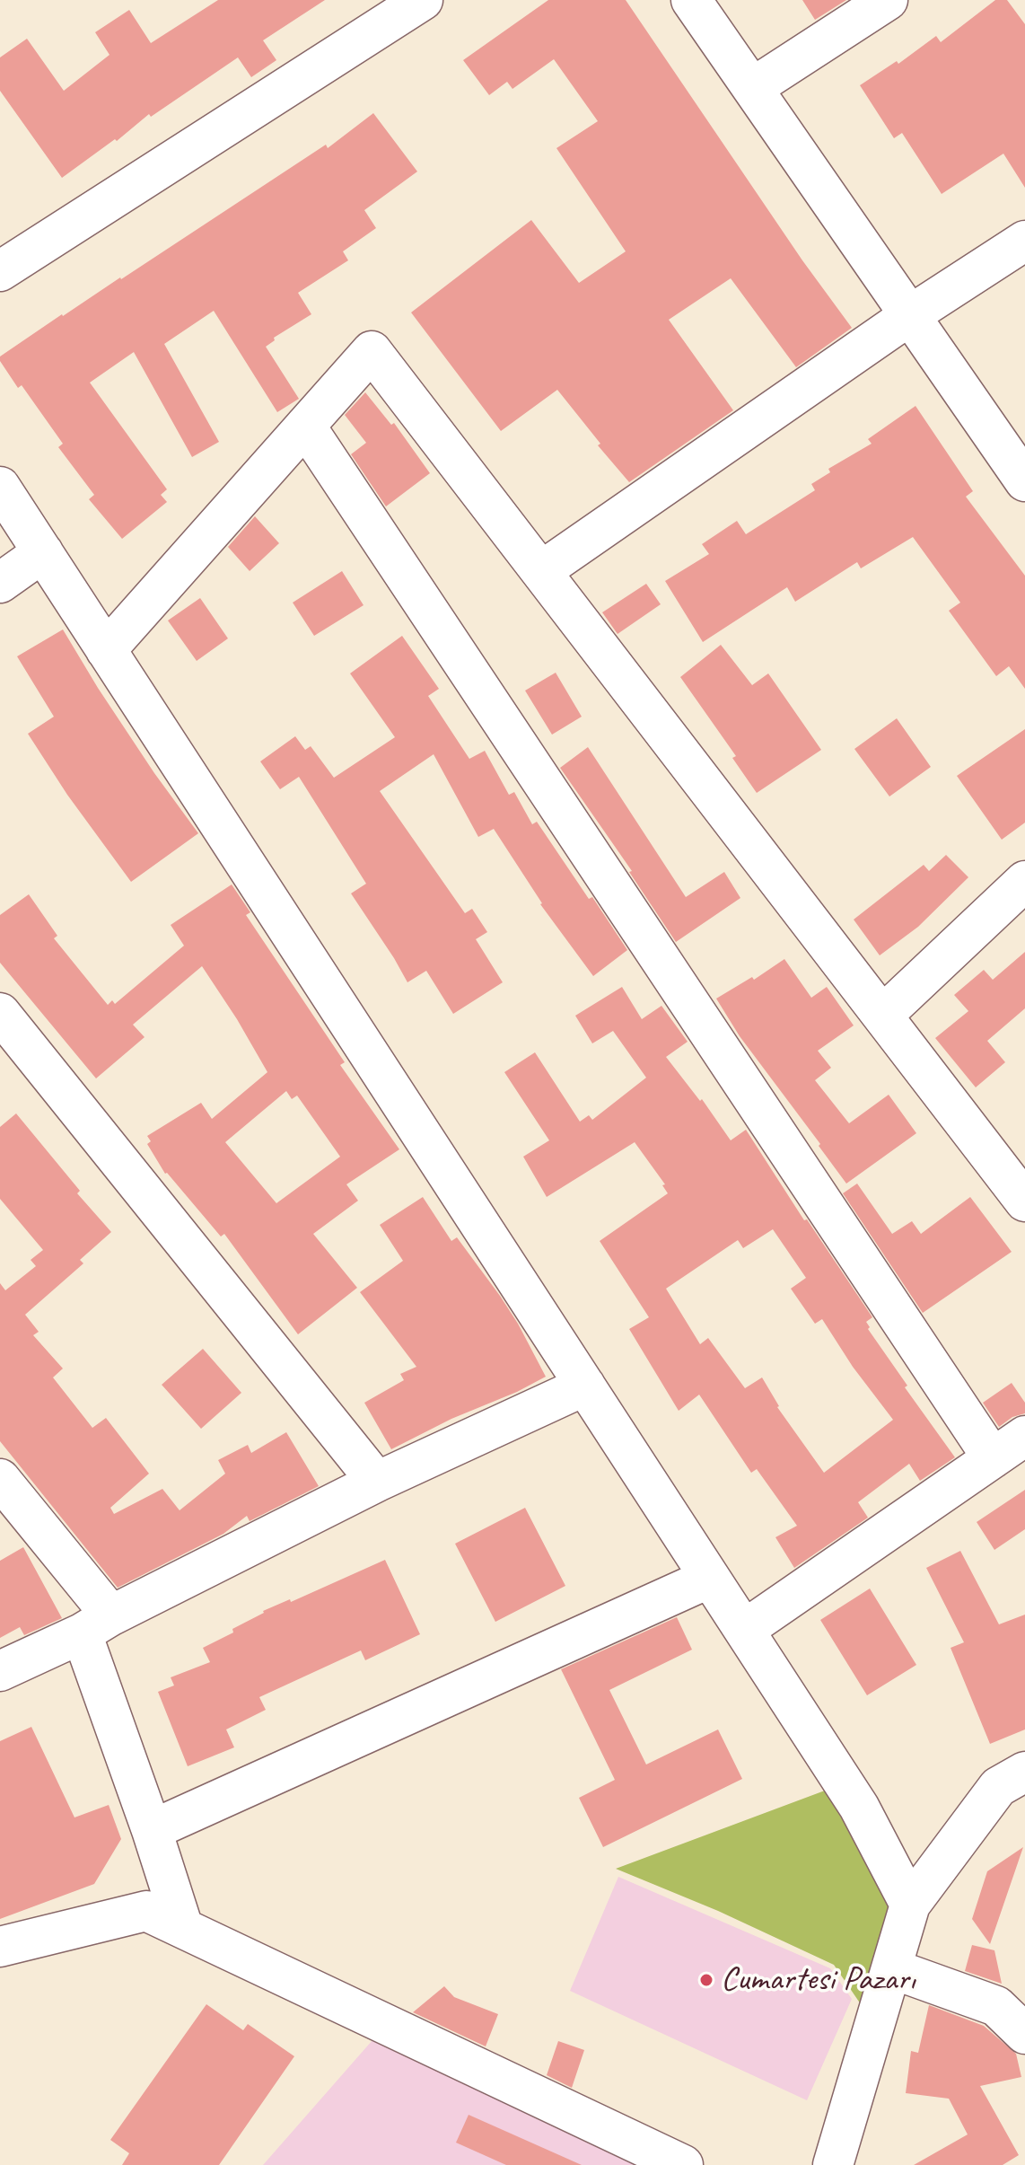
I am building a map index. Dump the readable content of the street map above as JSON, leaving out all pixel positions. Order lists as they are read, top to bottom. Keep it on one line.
{"places":["Cumartesi Pazarı"]}
